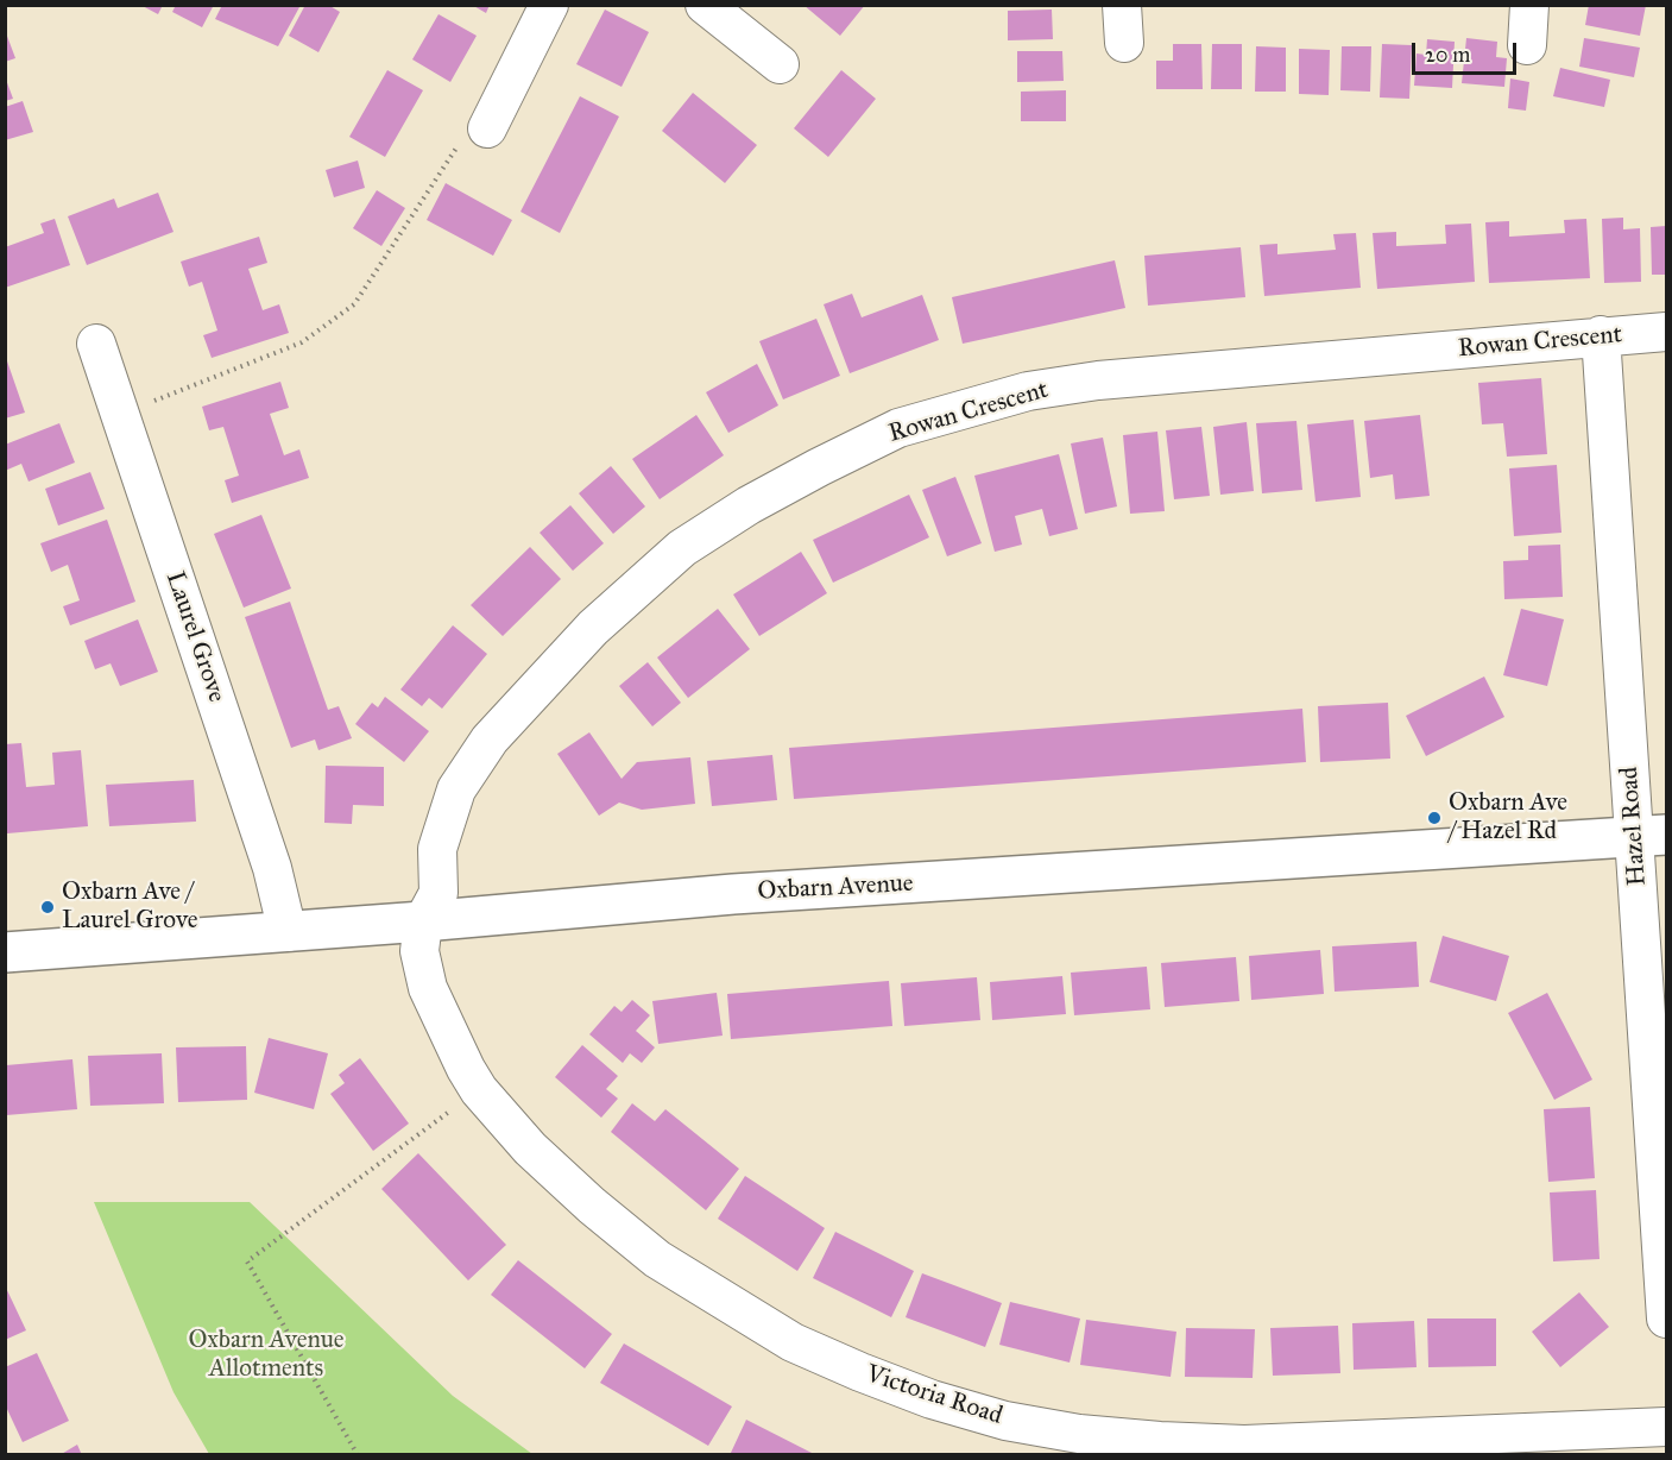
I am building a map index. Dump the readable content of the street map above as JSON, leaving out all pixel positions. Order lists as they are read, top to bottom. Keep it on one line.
{"streets":{"street":["Rowan Crescent","Laurel Grove","Hazel Road","Oxbarn Avenue","Victoria Road"]},"crossings":[["Rowan Crescent","Hazel Road"],["Rowan Crescent","Oxbarn Avenue"],["Rowan Crescent","Victoria Road"],["Laurel Grove","Oxbarn Avenue"],["Hazel Road","Oxbarn Avenue"],["Oxbarn Avenue","Victoria Road"]],"parks":["Oxbarn Avenue Allotments"],"places":["Oxbarn Ave / Hazel Rd","Oxbarn Ave / Laurel Grove"],"scale_bar":"20 m"}
